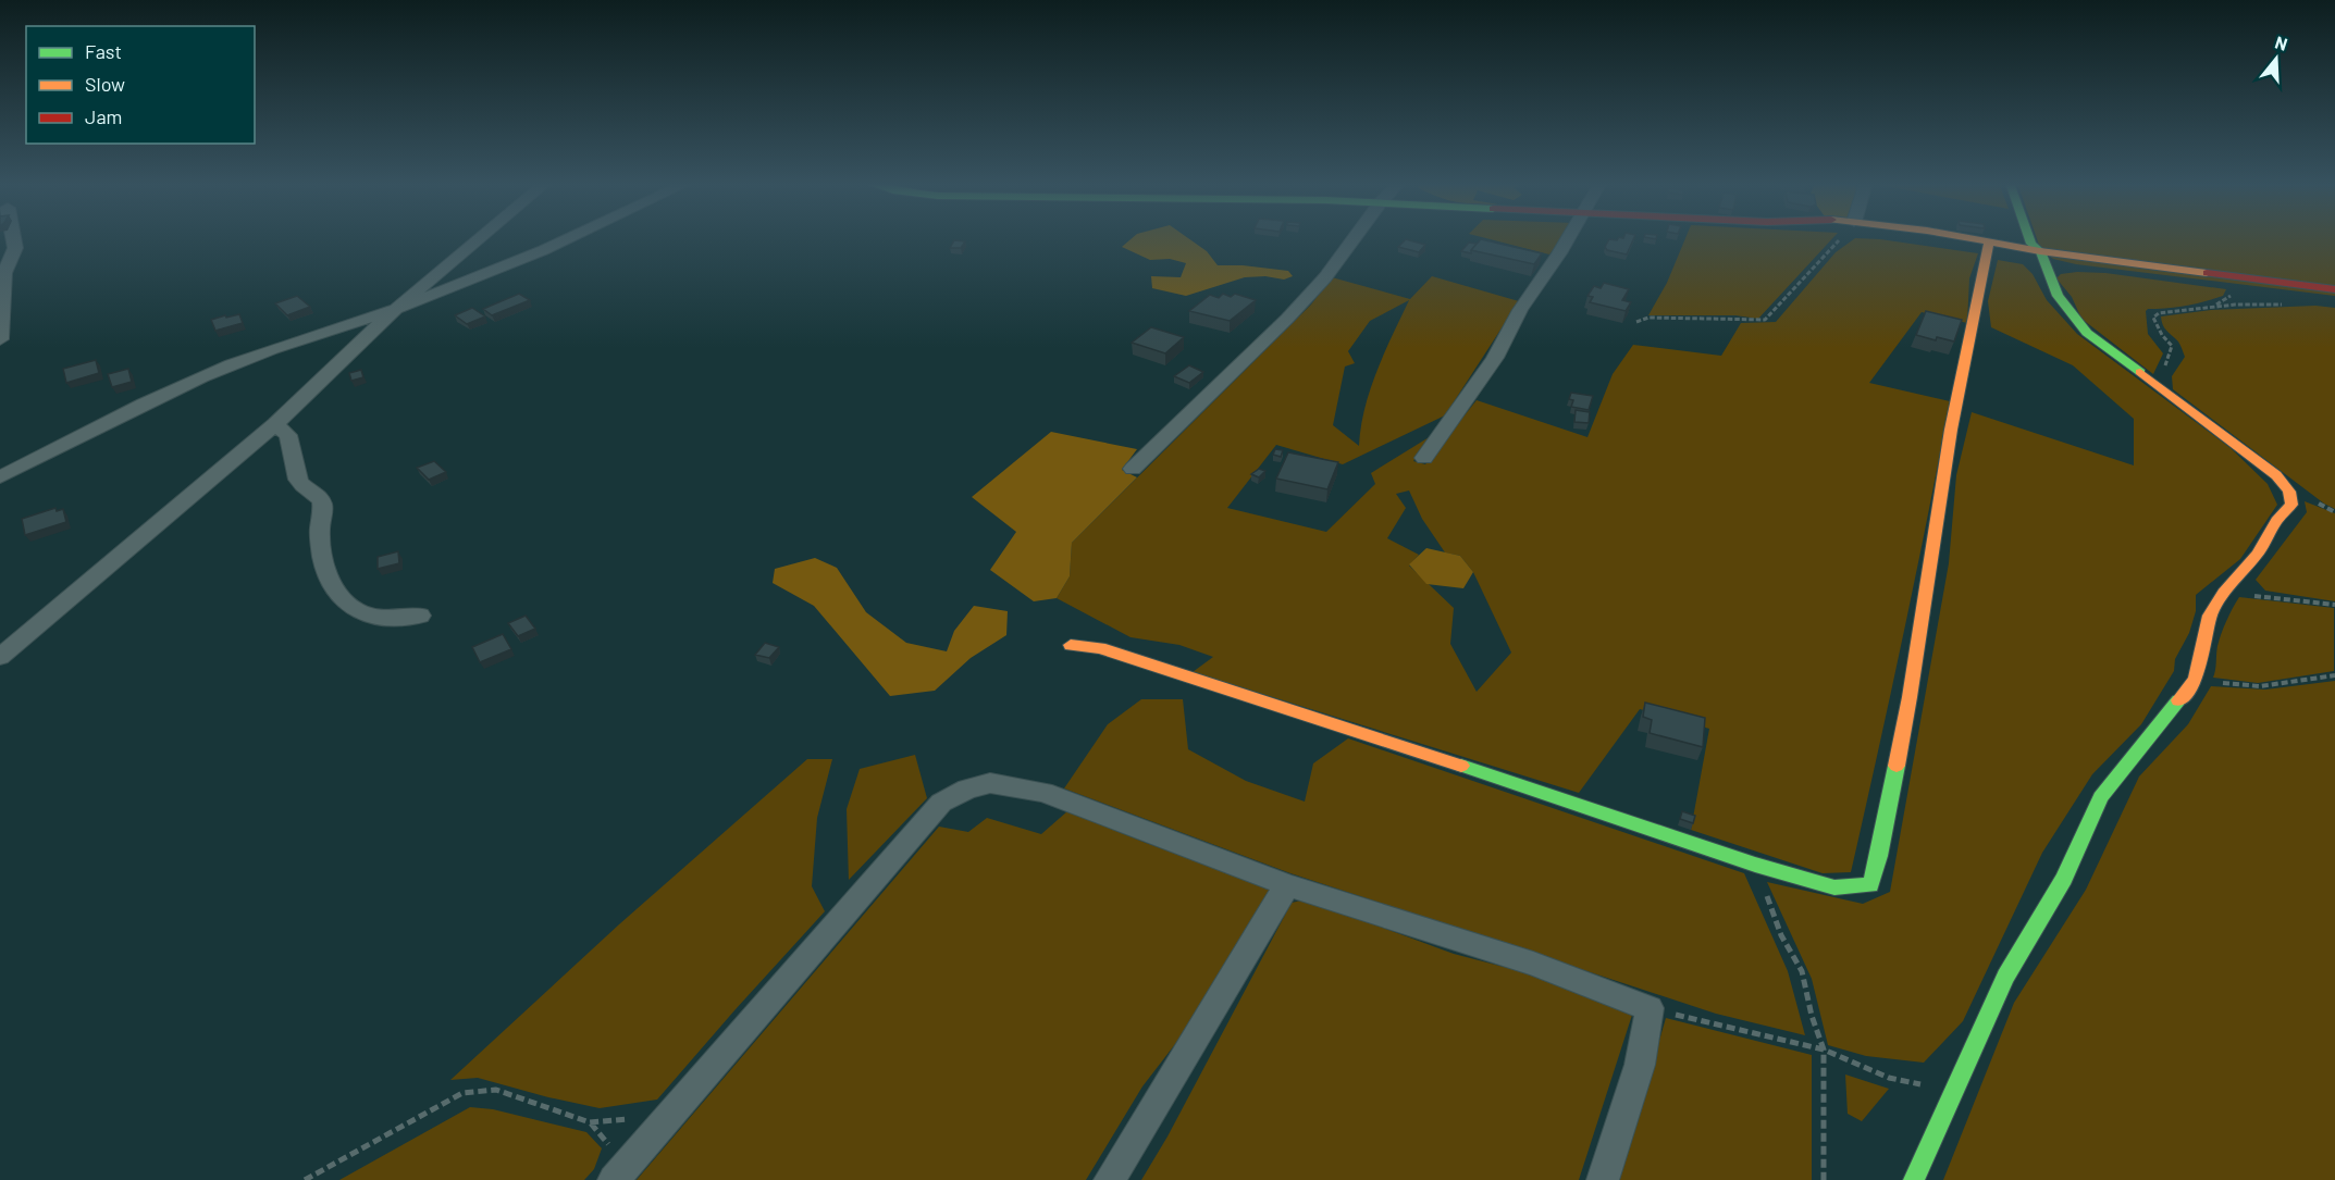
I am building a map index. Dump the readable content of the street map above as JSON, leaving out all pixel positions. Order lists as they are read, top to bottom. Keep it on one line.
{"legend":["Fast","Slow","Jam"],"north":"top"}
